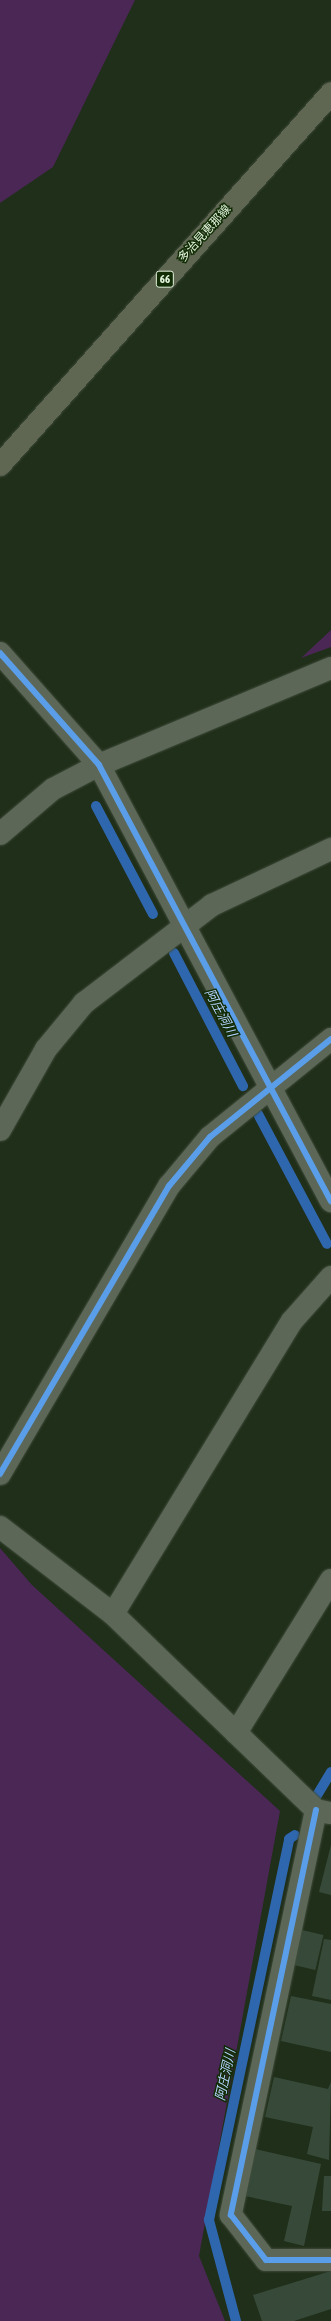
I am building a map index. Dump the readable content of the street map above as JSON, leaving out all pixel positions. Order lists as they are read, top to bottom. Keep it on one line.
{"streets":{"main road":["多治見恵那線","66"]},"water":["阿庄洞川"]}
